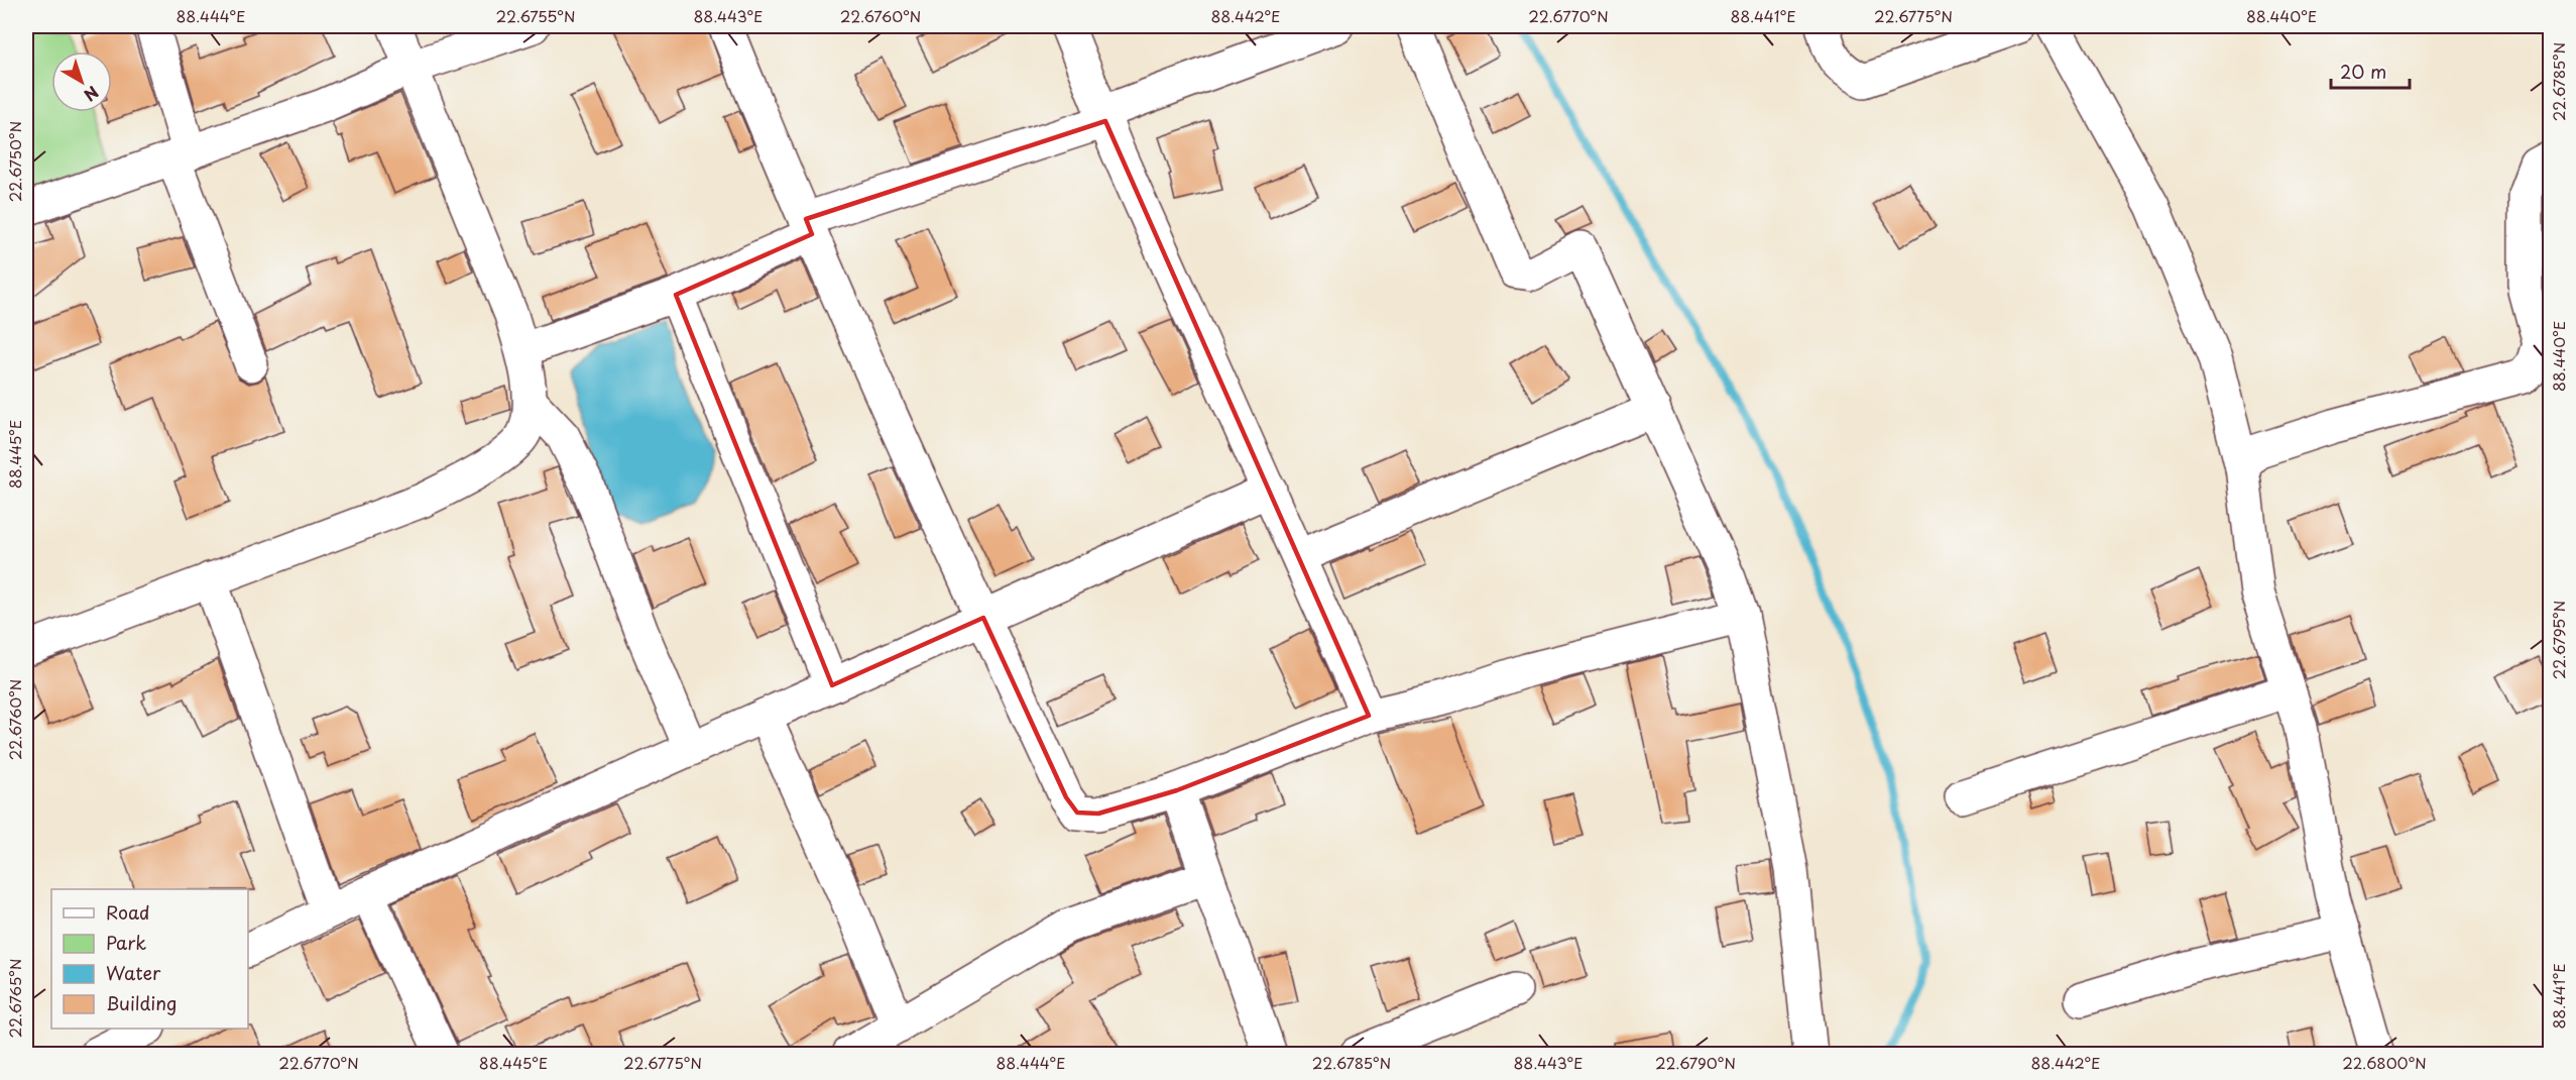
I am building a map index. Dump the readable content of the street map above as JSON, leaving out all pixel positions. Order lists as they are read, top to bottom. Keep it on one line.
{"legend":["Road","Park","Water","Building"],"scale_bar":"20 m","north":"bottom right","coordinates":["88.444°E","22.6755°N","88.443°E","22.6760°N","88.442°E","22.6770°N","88.441°E","22.6775°N","88.440°E","22.6785°N","22.6750°N","88.445°E","22.6795°N","22.6765°N","22.6790°N","22.6800°N"]}
